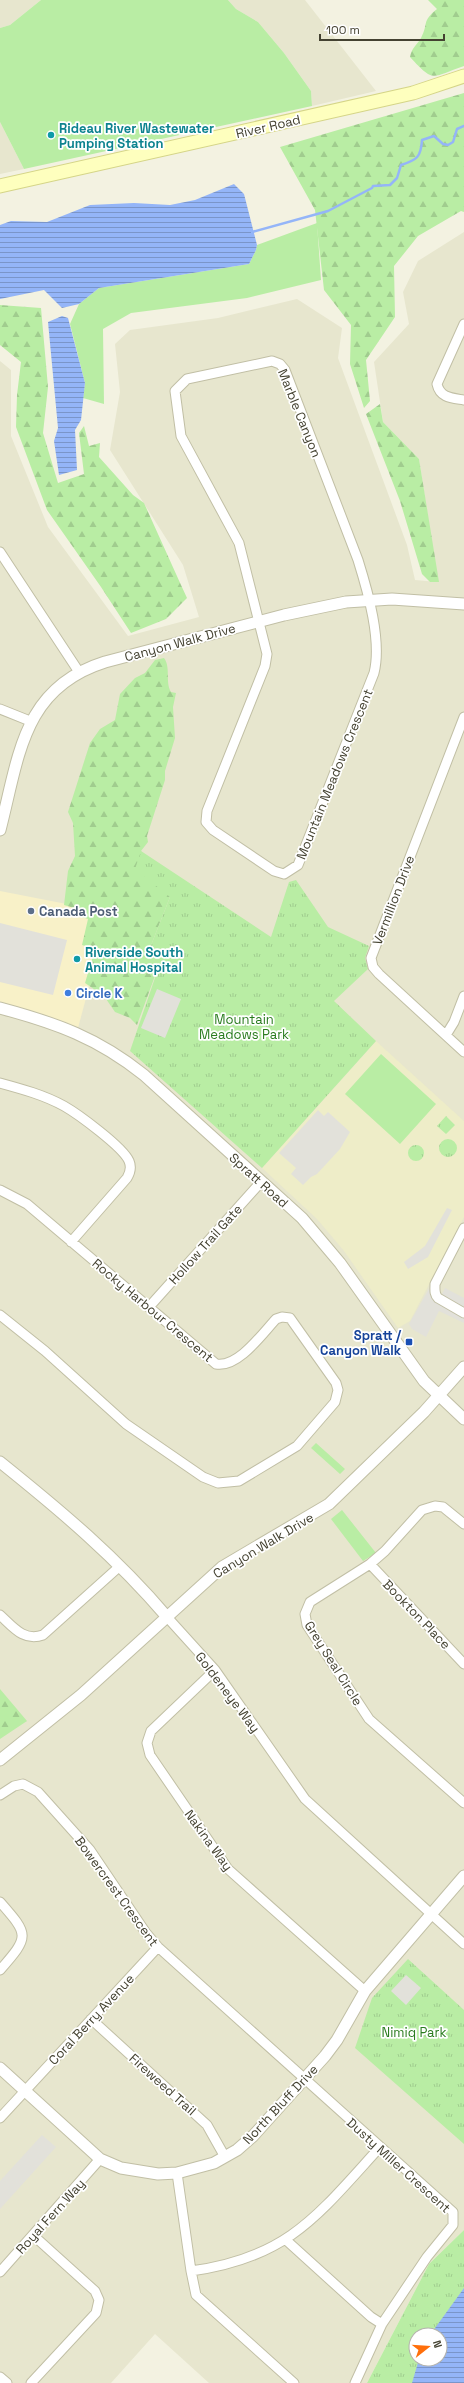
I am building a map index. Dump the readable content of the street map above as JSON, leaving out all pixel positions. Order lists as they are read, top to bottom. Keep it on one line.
{"streets":{"main road":["River Road"],"street":["Marble Canyon","Canyon Walk Drive","Mountain Meadows Crescent","Vermillion Drive","Spratt Road","Hollow Trail Gate","Rocky Harbour Crescent","Bookton Place","Grey Seal Circle","Goldeneye Way","Nakina Way","Bowercrest Crescent","Coral Berry Avenue","Fireweed Trail","North Bluff Drive","Dusty Miller Crescent","Royal Fern Way"]},"crossings":[["Marble Canyon","Canyon Walk Drive"],["Marble Canyon","Mountain Meadows Crescent"],["Canyon Walk Drive","Mountain Meadows Crescent"],["Canyon Walk Drive","Spratt Road"],["Canyon Walk Drive","Goldeneye Way"],["Spratt Road","Hollow Trail Gate"],["Hollow Trail Gate","Rocky Harbour Crescent"],["Bookton Place","Grey Seal Circle"],["Goldeneye Way","Nakina Way"],["Goldeneye Way","North Bluff Drive"],["Nakina Way","North Bluff Drive"],["Bowercrest Crescent","Coral Berry Avenue"],["Bowercrest Crescent","North Bluff Drive"],["Bowercrest Crescent","Dusty Miller Crescent"],["Coral Berry Avenue","Fireweed Trail"],["Coral Berry Avenue","North Bluff Drive"],["Fireweed Trail","North Bluff Drive"],["North Bluff Drive","Dusty Miller Crescent"],["North Bluff Drive","Royal Fern Way"]],"parks":["Mountain Meadows Park","Nimiq Park"],"places":{"other":["Rideau River Wastewater Pumping Station","Canada Post","Riverside South Animal Hospital","Circle K"],"transit":["Spratt / Canyon Walk"]},"scale_bar":"100 m","north":"right"}
